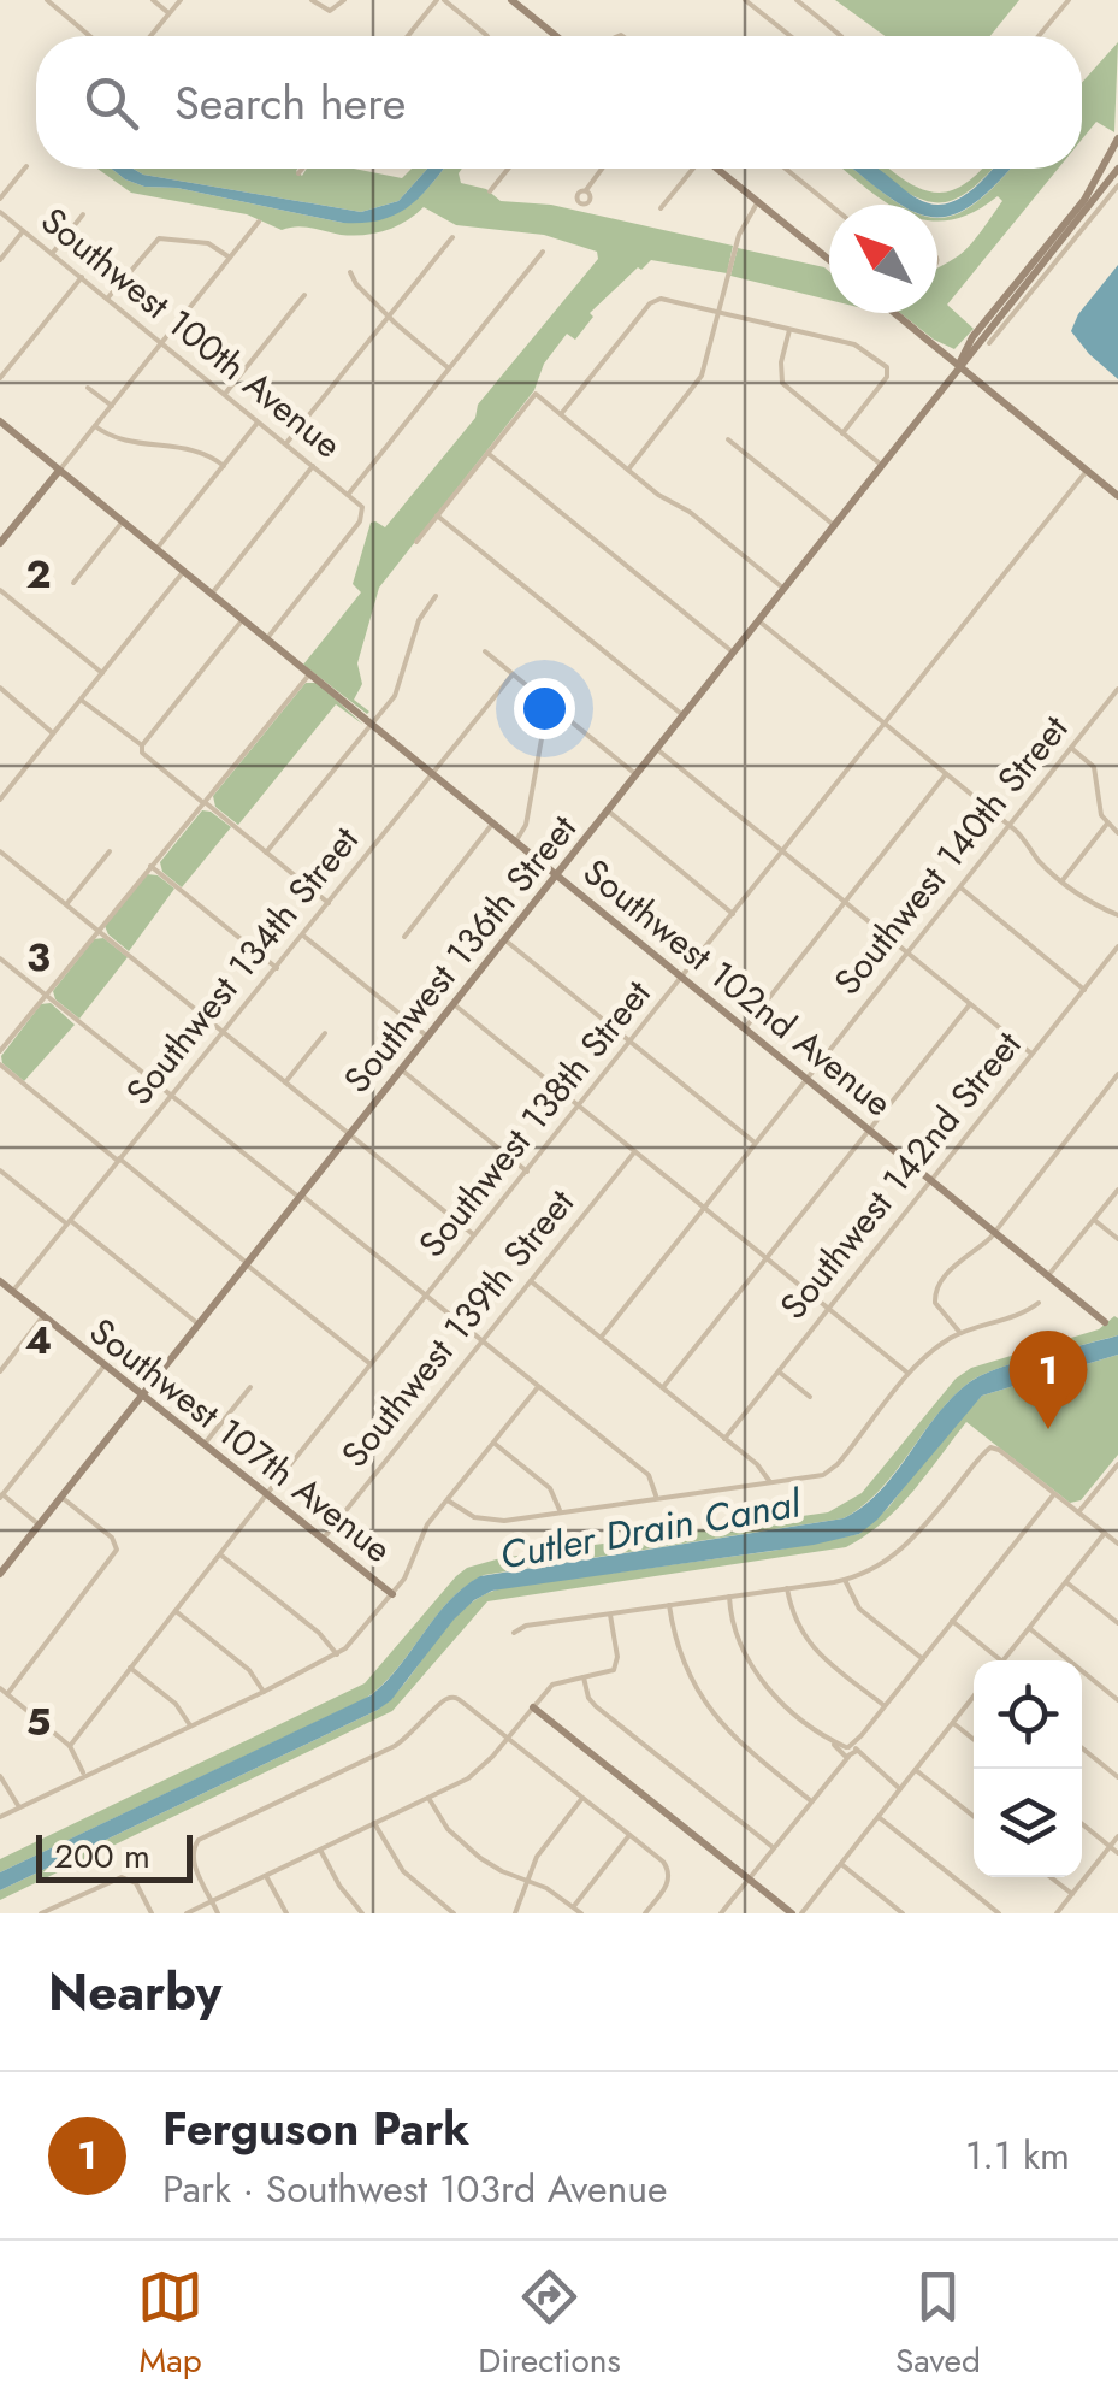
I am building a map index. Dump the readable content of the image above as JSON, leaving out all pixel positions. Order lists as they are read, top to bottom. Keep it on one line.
{"streets":{"street":["Southwest 100th Avenue","Southwest 140th Street","Southwest 136th Street","Southwest 134th Street","Southwest 102nd Avenue","Southwest 138th Street","Southwest 142nd Street","Southwest 139th Street","Southwest 107th Avenue"]},"crossings":[["Southwest 140th Street","Southwest 102nd Avenue"],["Southwest 136th Street","Southwest 102nd Avenue"],["Southwest 136th Street","Southwest 107th Avenue"],["Southwest 134th Street","Southwest 102nd Avenue"],["Southwest 134th Street","Southwest 107th Avenue"],["Southwest 102nd Avenue","Southwest 138th Street"],["Southwest 102nd Avenue","Southwest 142nd Street"],["Southwest 138th Street","Southwest 107th Avenue"],["Southwest 139th Street","Southwest 107th Avenue"]],"water":["Cutler Drain Canal"],"scale_bar":"200 m","north":"top left","page":{"search":"Search here","pins":"1","scale":"200 m","heading":"Nearby","list":[{"mark":"1","name":"Ferguson Park","note":"Park · Southwest 103rd Avenue","value":"1.1 km"}],"nav":["Map","Directions","Saved"]},"grid":{"rows":["2","3","4","5"]}}
